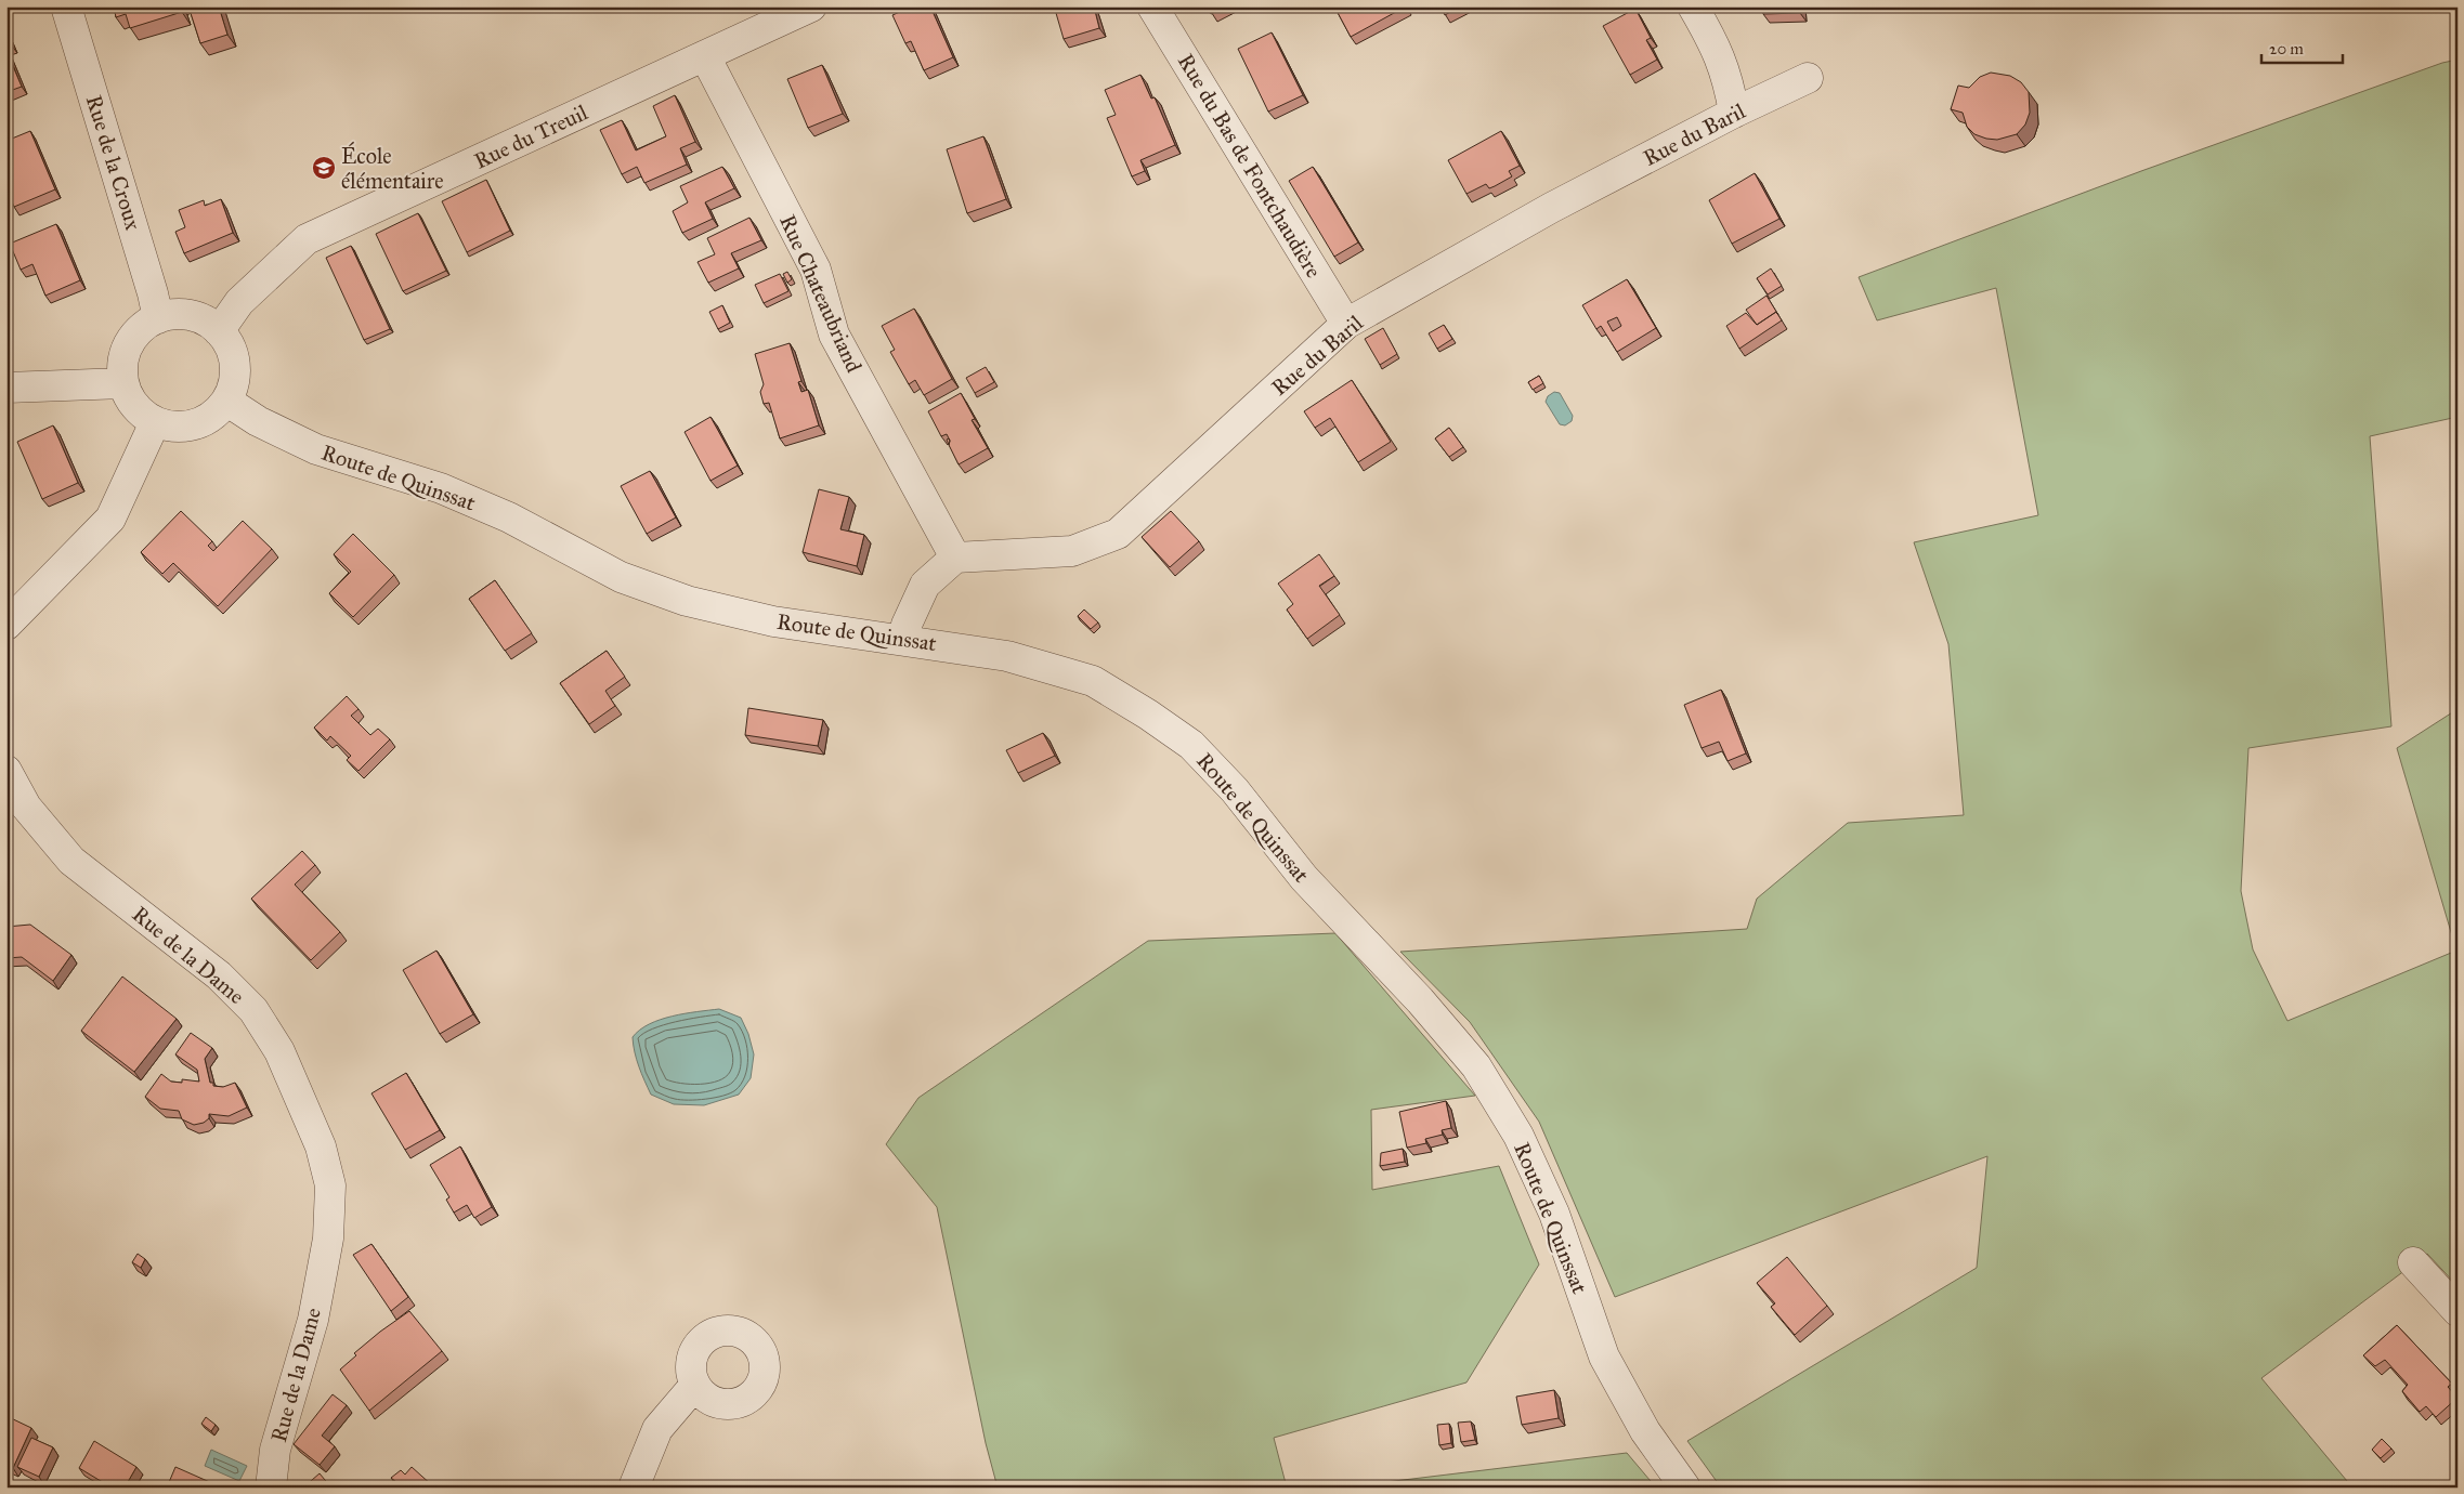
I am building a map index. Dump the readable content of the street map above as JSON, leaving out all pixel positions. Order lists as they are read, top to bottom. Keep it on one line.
{"streets":{"street":["Rue du Baril","Rue du Treuil","Rue de la Croux","Rue du Bas de Fontchaudière","Rue Chateaubriand","Route de Quinssat","Rue de la Dame"]},"crossings":[["Rue du Baril","Rue du Bas de Fontchaudière"],["Rue du Baril","Rue Chateaubriand"],["Rue du Treuil","Rue de la Croux"],["Rue du Treuil","Rue Chateaubriand"],["Rue du Treuil","Route de Quinssat"],["Rue de la Croux","Route de Quinssat"]],"places":{"school or university":["École élémentaire"]},"scale_bar":"20 m"}
